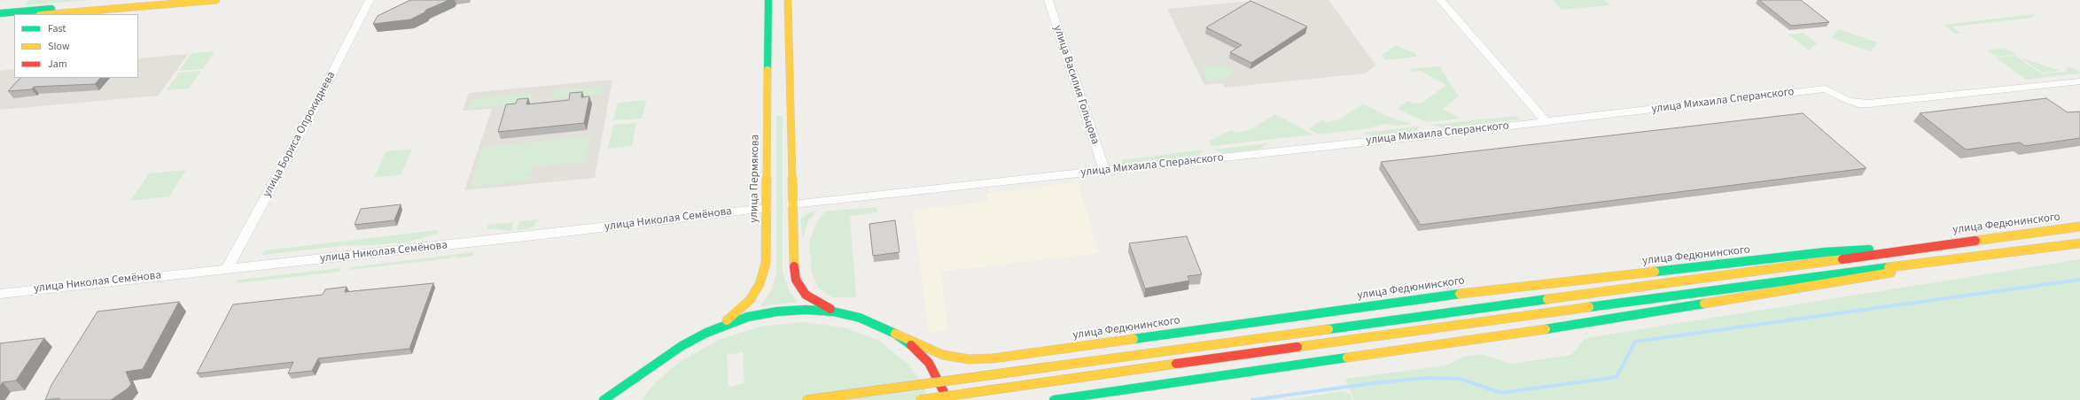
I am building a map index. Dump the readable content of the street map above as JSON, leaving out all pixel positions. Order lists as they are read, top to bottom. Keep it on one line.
{"streets":{"main road":["улица Пермякова","улица Федюнинского"],"street":["улица Василия Гольцова","улица Михаила Сперанского","улица Бориса Опрокиднева","улица Николая Семёнова"]},"crossings":[["улица Василия Гольцова","улица Михаила Сперанского"],["улица Бориса Опрокиднева","улица Николая Семёнова"],["улица Пермякова","улица Николая Семёнова"]],"legend":["Fast","Slow","Jam"]}
